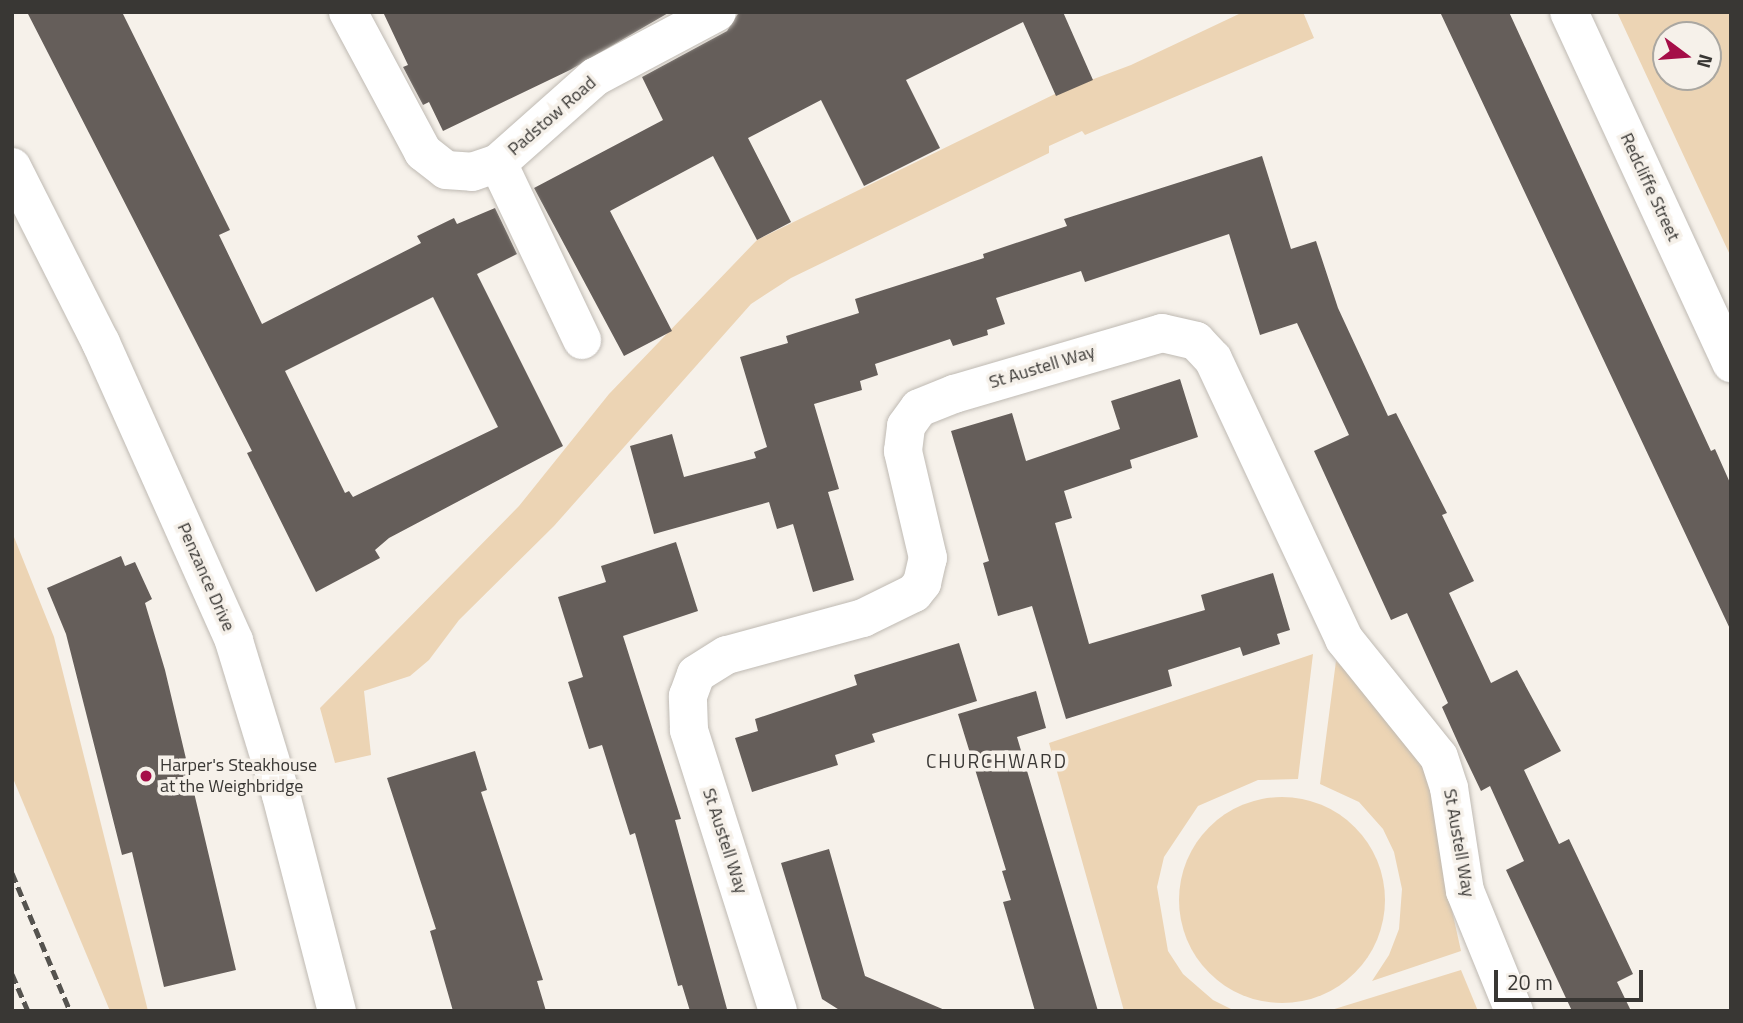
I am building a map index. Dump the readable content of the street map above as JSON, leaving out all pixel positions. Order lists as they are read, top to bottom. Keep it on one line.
{"streets":{"street":["Padstow Road","Redcliffe Street","St Austell Way","Penzance Drive"]},"districts":["CHURCHWARD"],"places":["Harper's Steakhouse at the Weighbridge"],"scale_bar":"20 m","north":"right"}
